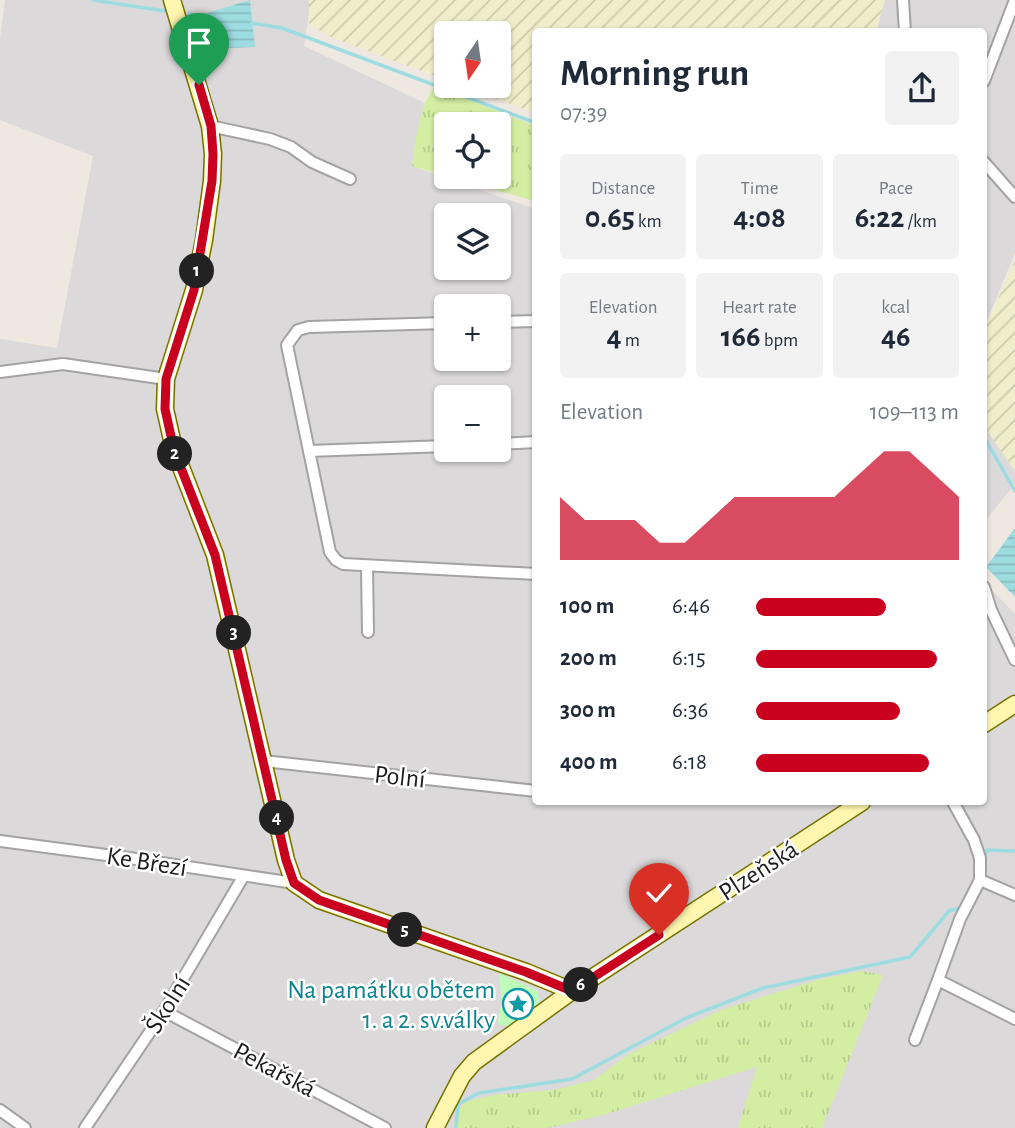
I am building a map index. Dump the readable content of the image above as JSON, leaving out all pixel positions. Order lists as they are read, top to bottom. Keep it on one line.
{"streets":{"street":["Polní","Ke Březí","Plzeňská","Školní","Pekařská"]},"crossings":[["Ke Březí","Školní"],["Školní","Pekařská"]],"places":{"place":["Na památku obětem 1. a 2. sv.války"]},"north":"bottom","page":{"map_buttons":["+","−"],"heading":["Morning run","07:39"],"stats":[["Distance","0.65 km"],["Time","4:08"],["Pace","6:22 /km"],["Elevation","4 m"],["Heart rate","166 bpm"],["kcal","46"]],"pins":["1","2","3","4","5","6"],"chart":["Elevation","109–113 m"],"list":[{"name":"100 m","note":"6:46"},{"name":"200 m","note":"6:15"},{"name":"300 m","note":"6:36"},{"name":"400 m","note":"6:18"}]}}
